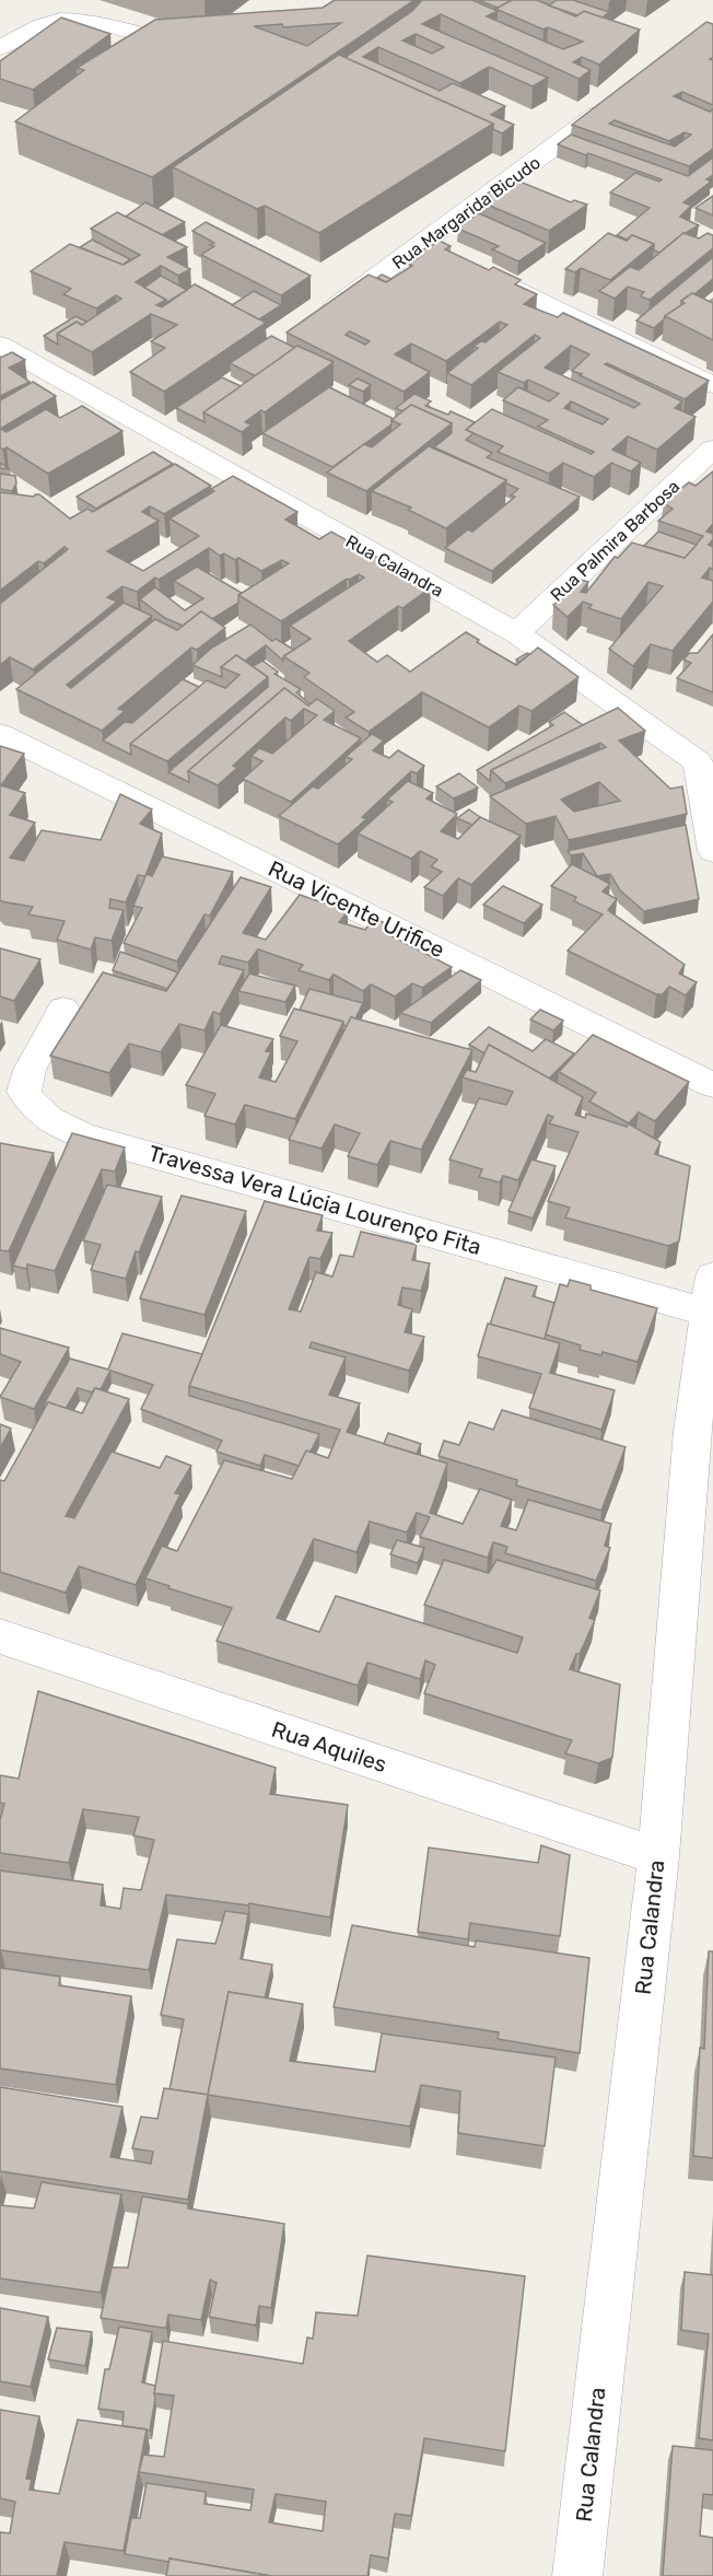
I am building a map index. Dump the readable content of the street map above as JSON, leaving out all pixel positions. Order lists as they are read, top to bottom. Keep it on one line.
{"streets":{"street":["Rua Margarida Bicudo","Rua Palmira Barbosa","Rua Calandra","Rua Vicente Urifice","Travessa Vera Lúcia Lourenço Fita","Rua Aquiles"]},"crossings":[["Rua Palmira Barbosa","Rua Calandra"],["Rua Calandra","Travessa Vera Lúcia Lourenço Fita"],["Rua Calandra","Rua Aquiles"]]}
